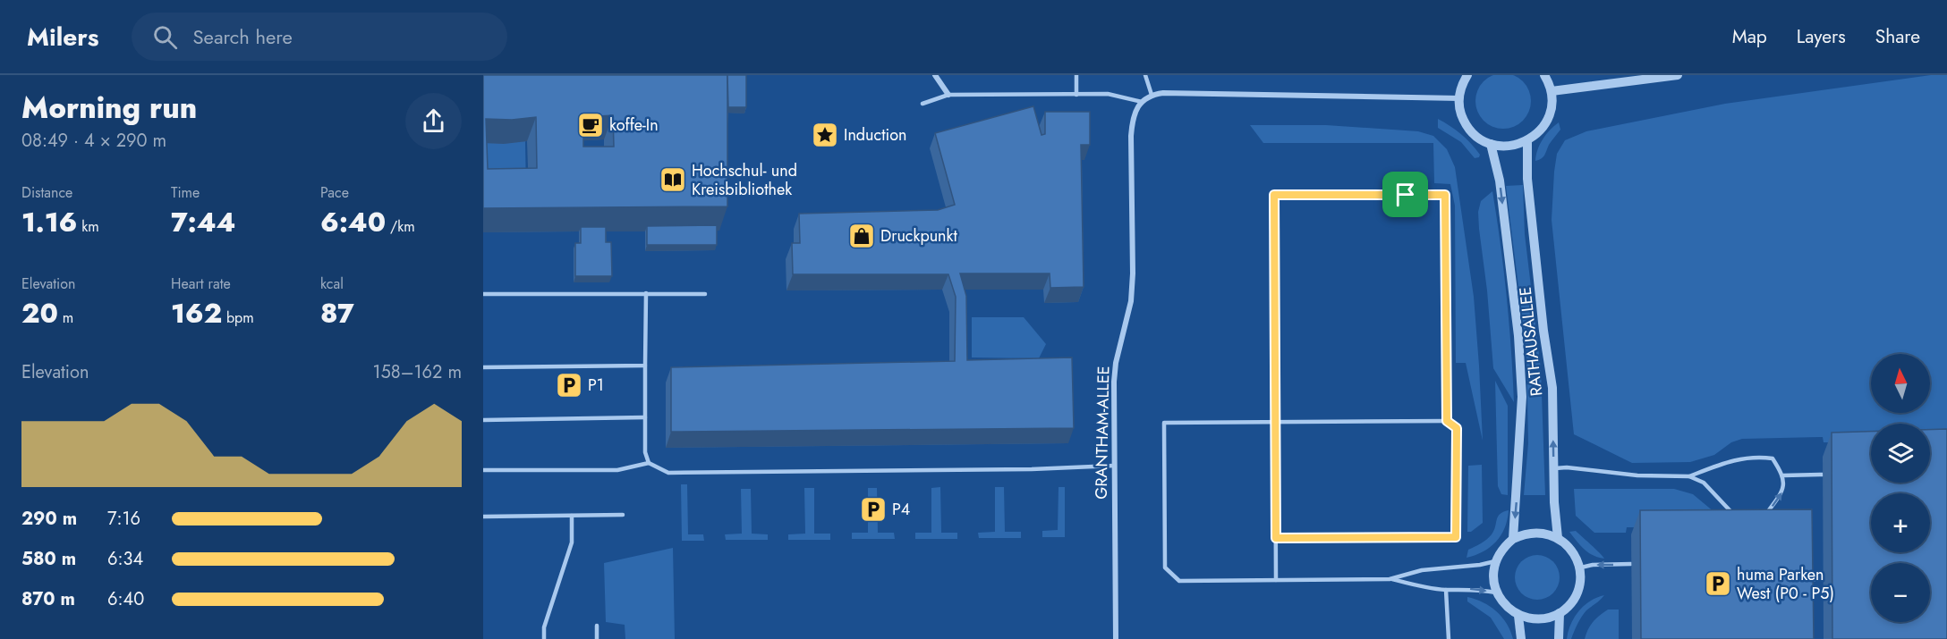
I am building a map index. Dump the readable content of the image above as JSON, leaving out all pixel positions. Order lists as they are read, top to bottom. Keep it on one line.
{"streets":{"street":["RATHAUSALLEE","GRANTHAM-ALLEE"]},"places":{"cafe":["koffe-In"],"place":["Induction"],"library":["Hochschul- und Kreisbibliothek"],"shop":["Druckpunkt"],"parking":["P1","P4","huma Parken West (P0 - P5)"]},"north":"top","page":{"header":"Milers","search":"Search here","nav":["Map","Layers","Share"],"heading":["Morning run","08:49 · 4 × 290 m"],"stats":[["Distance","1.16 km"],["Time","7:44"],["Pace","6:40 /km"],["Elevation","20 m"],["Heart rate","162 bpm"],["kcal","87"]],"chart":["Elevation","158–162 m"],"map_buttons":["+","−"],"list":[{"name":"290 m","note":"7:16"},{"name":"580 m","note":"6:34"},{"name":"870 m","note":"6:40"}]}}
